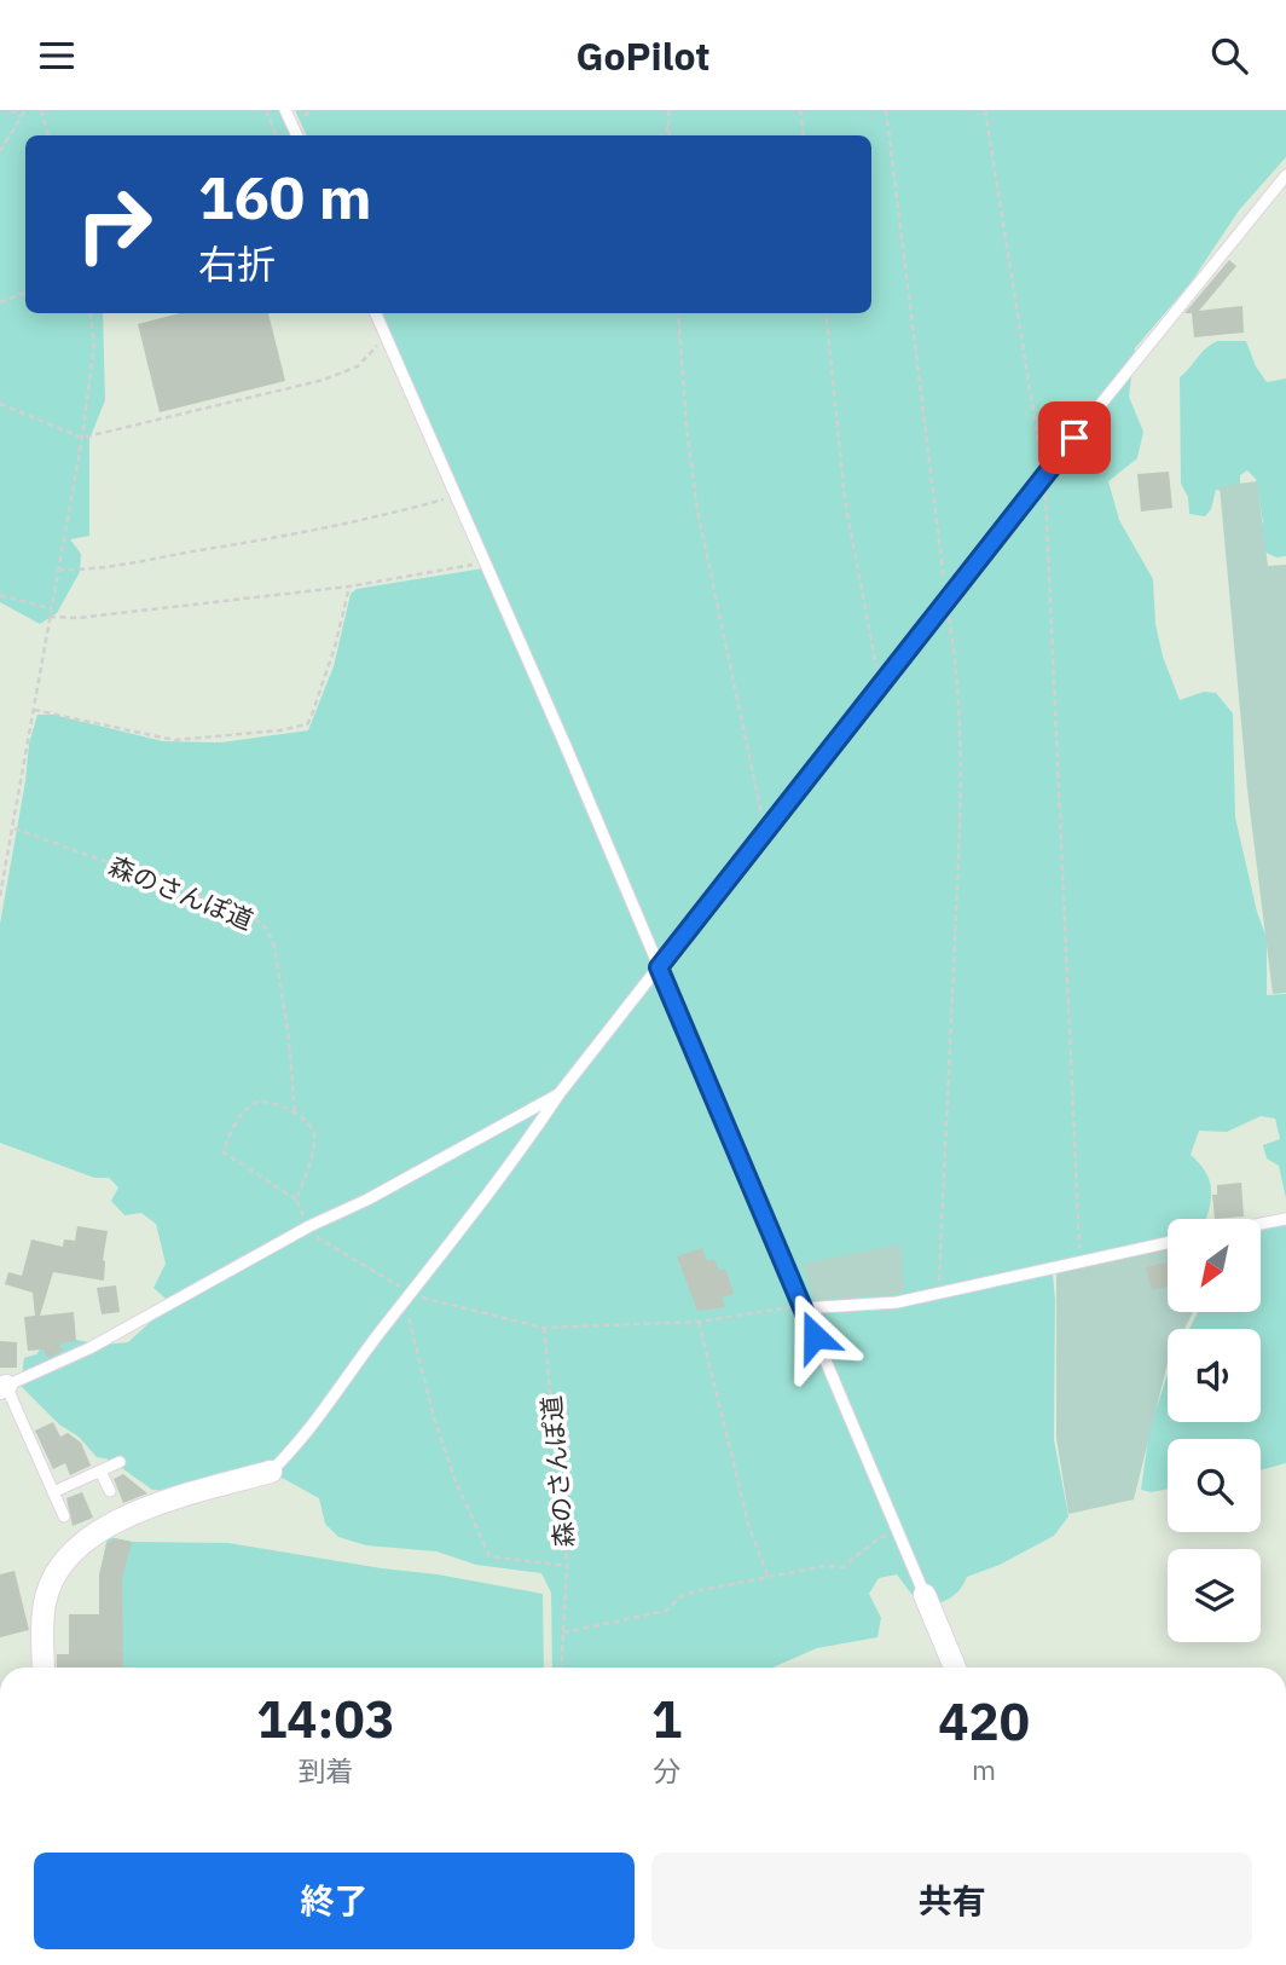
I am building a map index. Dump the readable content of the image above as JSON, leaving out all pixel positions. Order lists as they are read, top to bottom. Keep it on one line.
{"streets":{"path":["森のさんぽ道"]},"north":"bottom left","page":{"header":"GoPilot","turn":["160 m","右折"],"eta":["14:03","到着","1","分","420","m"],"buttons":["終了","共有"]}}
